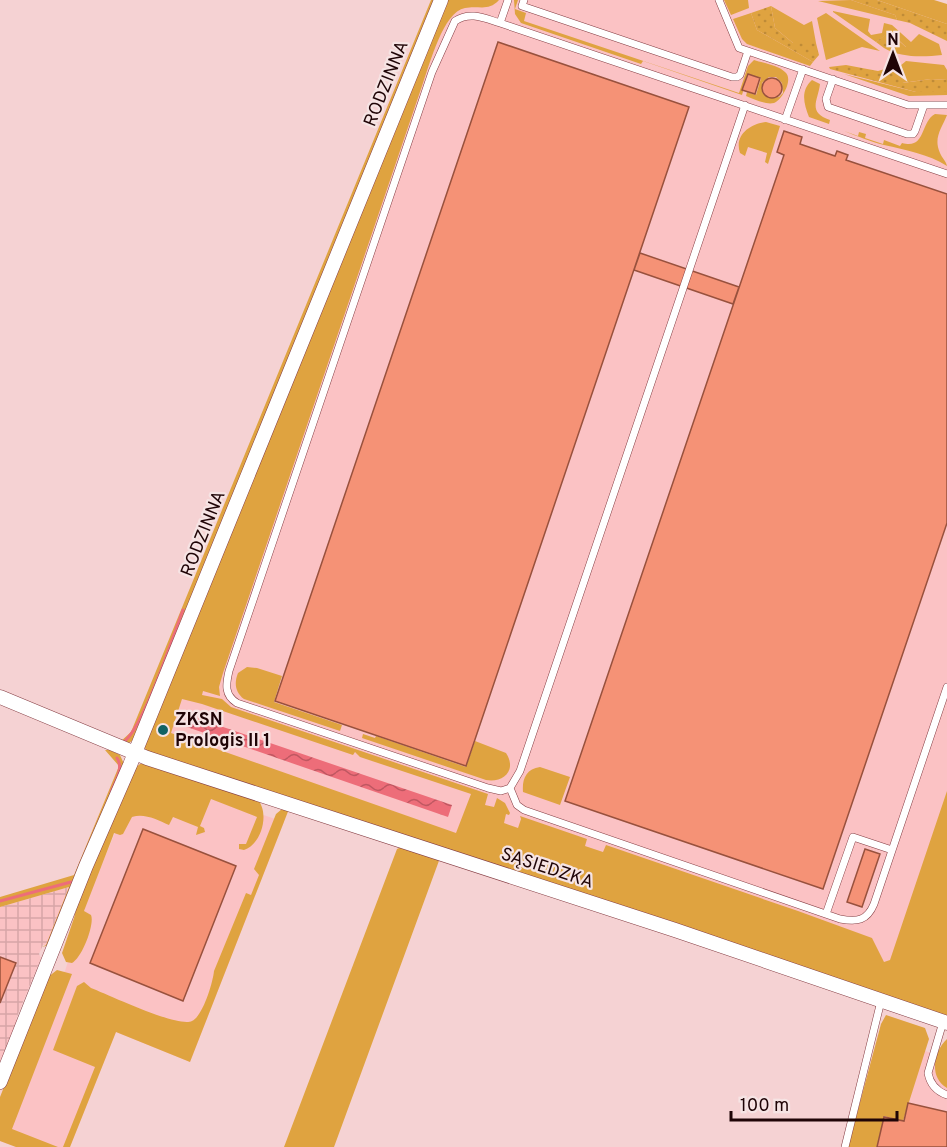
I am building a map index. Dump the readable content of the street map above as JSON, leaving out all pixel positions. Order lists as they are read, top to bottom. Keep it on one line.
{"streets":{"street":["RODZINNA","SĄSIEDZKA"]},"crossings":[["RODZINNA","SĄSIEDZKA"]],"places":["ZKSN Prologis II 1"],"scale_bar":"100 m","north":"top"}
